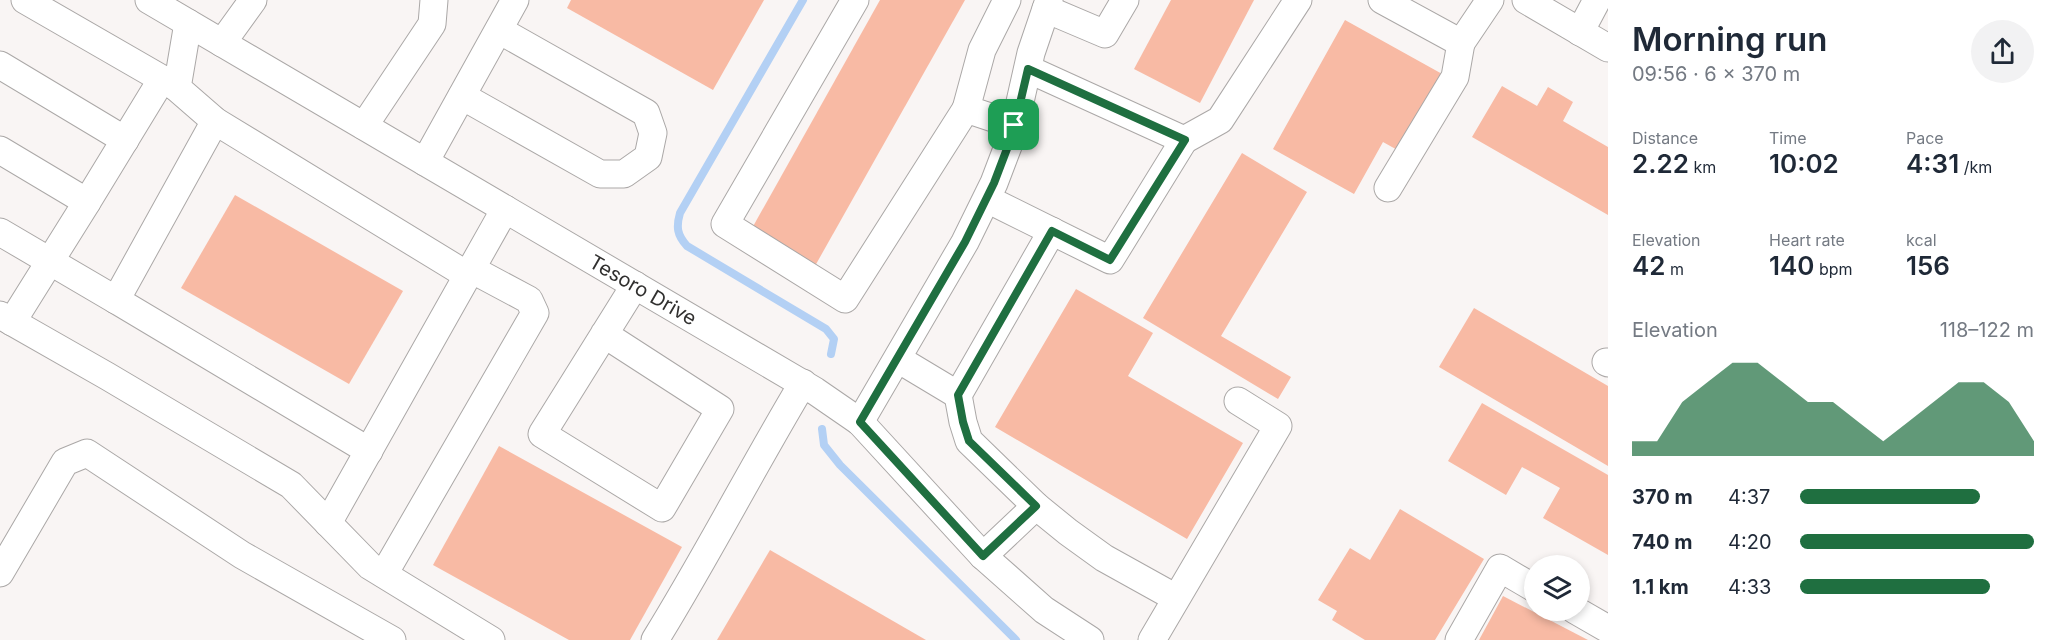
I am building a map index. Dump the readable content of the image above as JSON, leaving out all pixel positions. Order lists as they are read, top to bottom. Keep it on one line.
{"streets":{"street":["Tesoro Drive"]},"page":{"heading":["Morning run","09:56 · 6 × 370 m"],"stats":[["Distance","2.22 km"],["Time","10:02"],["Pace","4:31 /km"],["Elevation","42 m"],["Heart rate","140 bpm"],["kcal","156"]],"chart":["Elevation","118–122 m"],"list":[{"name":"370 m","note":"4:37"},{"name":"740 m","note":"4:20"},{"name":"1.1 km","note":"4:33"}]}}
